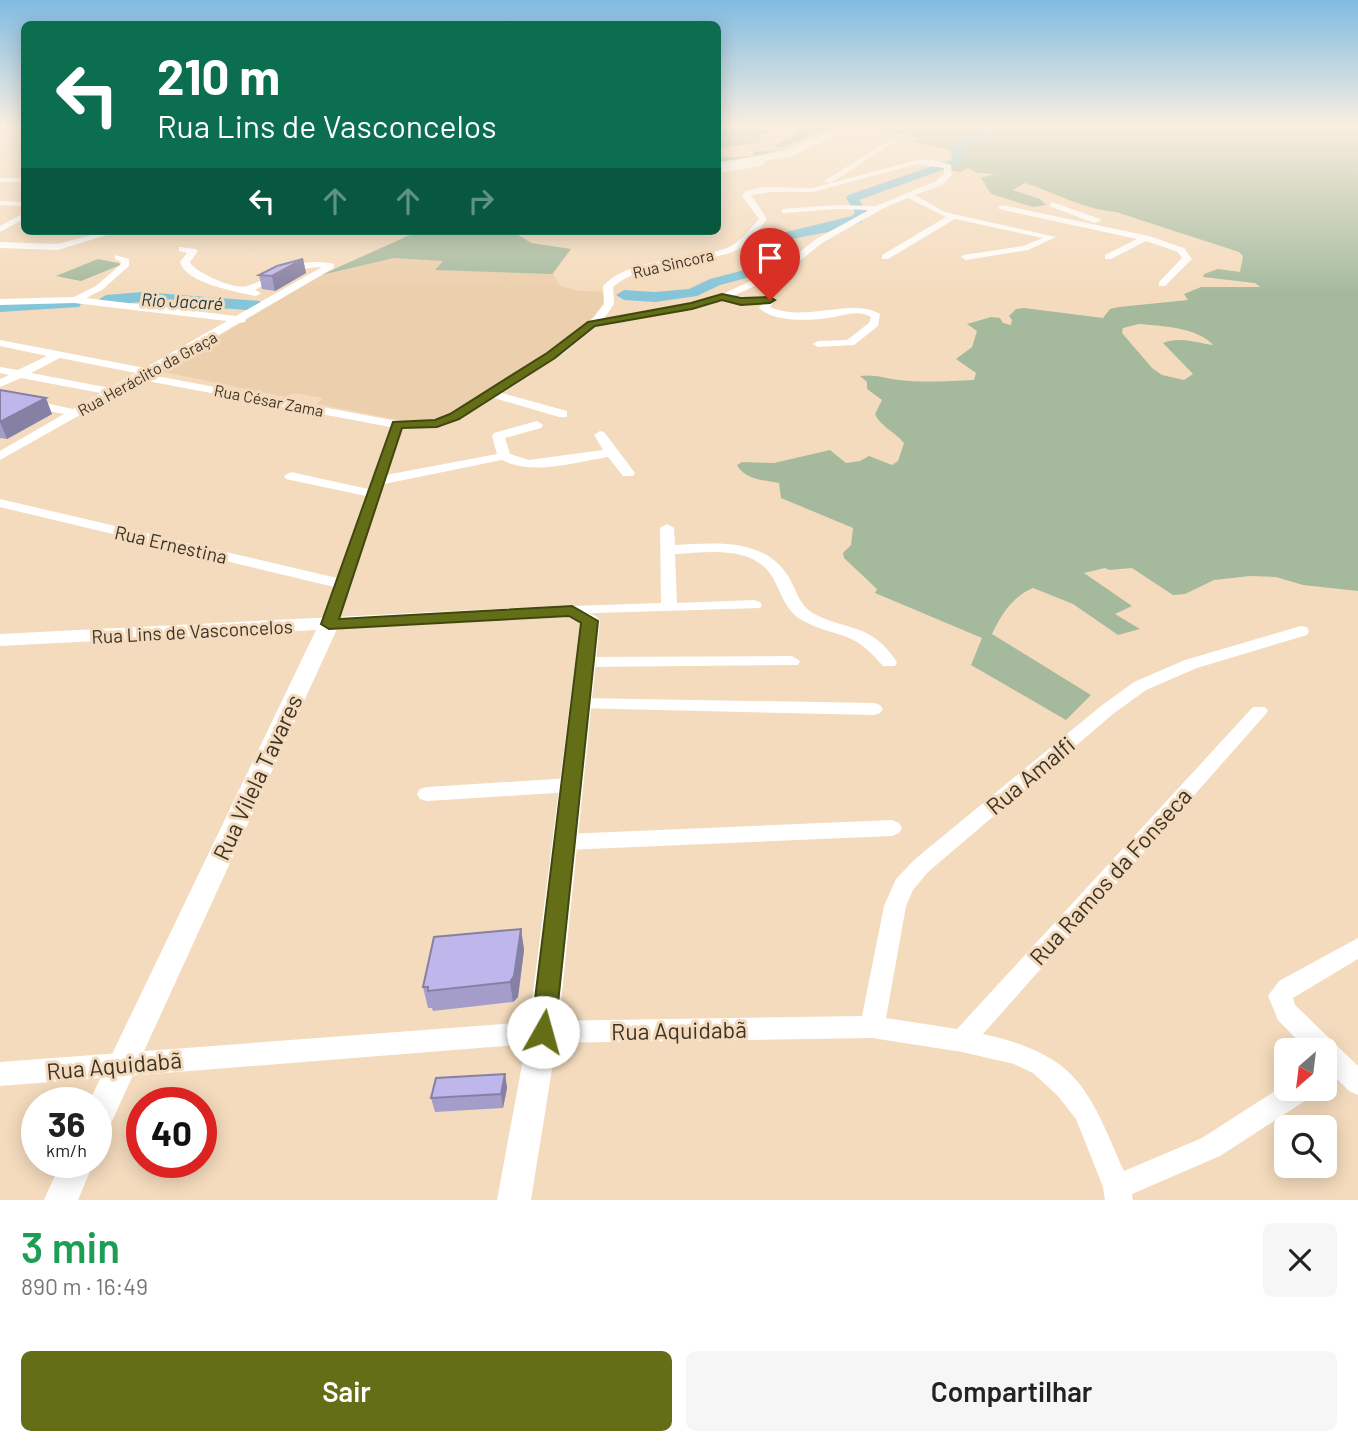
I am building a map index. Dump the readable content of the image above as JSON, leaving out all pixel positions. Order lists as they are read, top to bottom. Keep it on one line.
{"streets":{"street":["Rua Sincora","Rua Heráclito da Graça","Rua César Zama","Rua Ernestina","Rua Lins de Vasconcelos","Rua Amalfi","Rua Vilela Tavares","Rua Ramos da Fonseca","Rua Aquidabã"]},"crossings":[["Rua Sincora","Rua César Zama"],["Rua Heráclito da Graça","Rua César Zama"],["Rua César Zama","Rua Vilela Tavares"],["Rua Ernestina","Rua Vilela Tavares"],["Rua Lins de Vasconcelos","Rua Vilela Tavares"],["Rua Amalfi","Rua Aquidabã"],["Rua Vilela Tavares","Rua Aquidabã"],["Rua Ramos da Fonseca","Rua Aquidabã"]],"water":["Rio Jacaré"],"north":"bottom left","page":{"turn":["210 m","Rua Lins de Vasconcelos"],"speed":"36 km/h","limit":"40","heading":["3 min","890 m · 16:49"],"buttons":["Sair","Compartilhar"]}}
